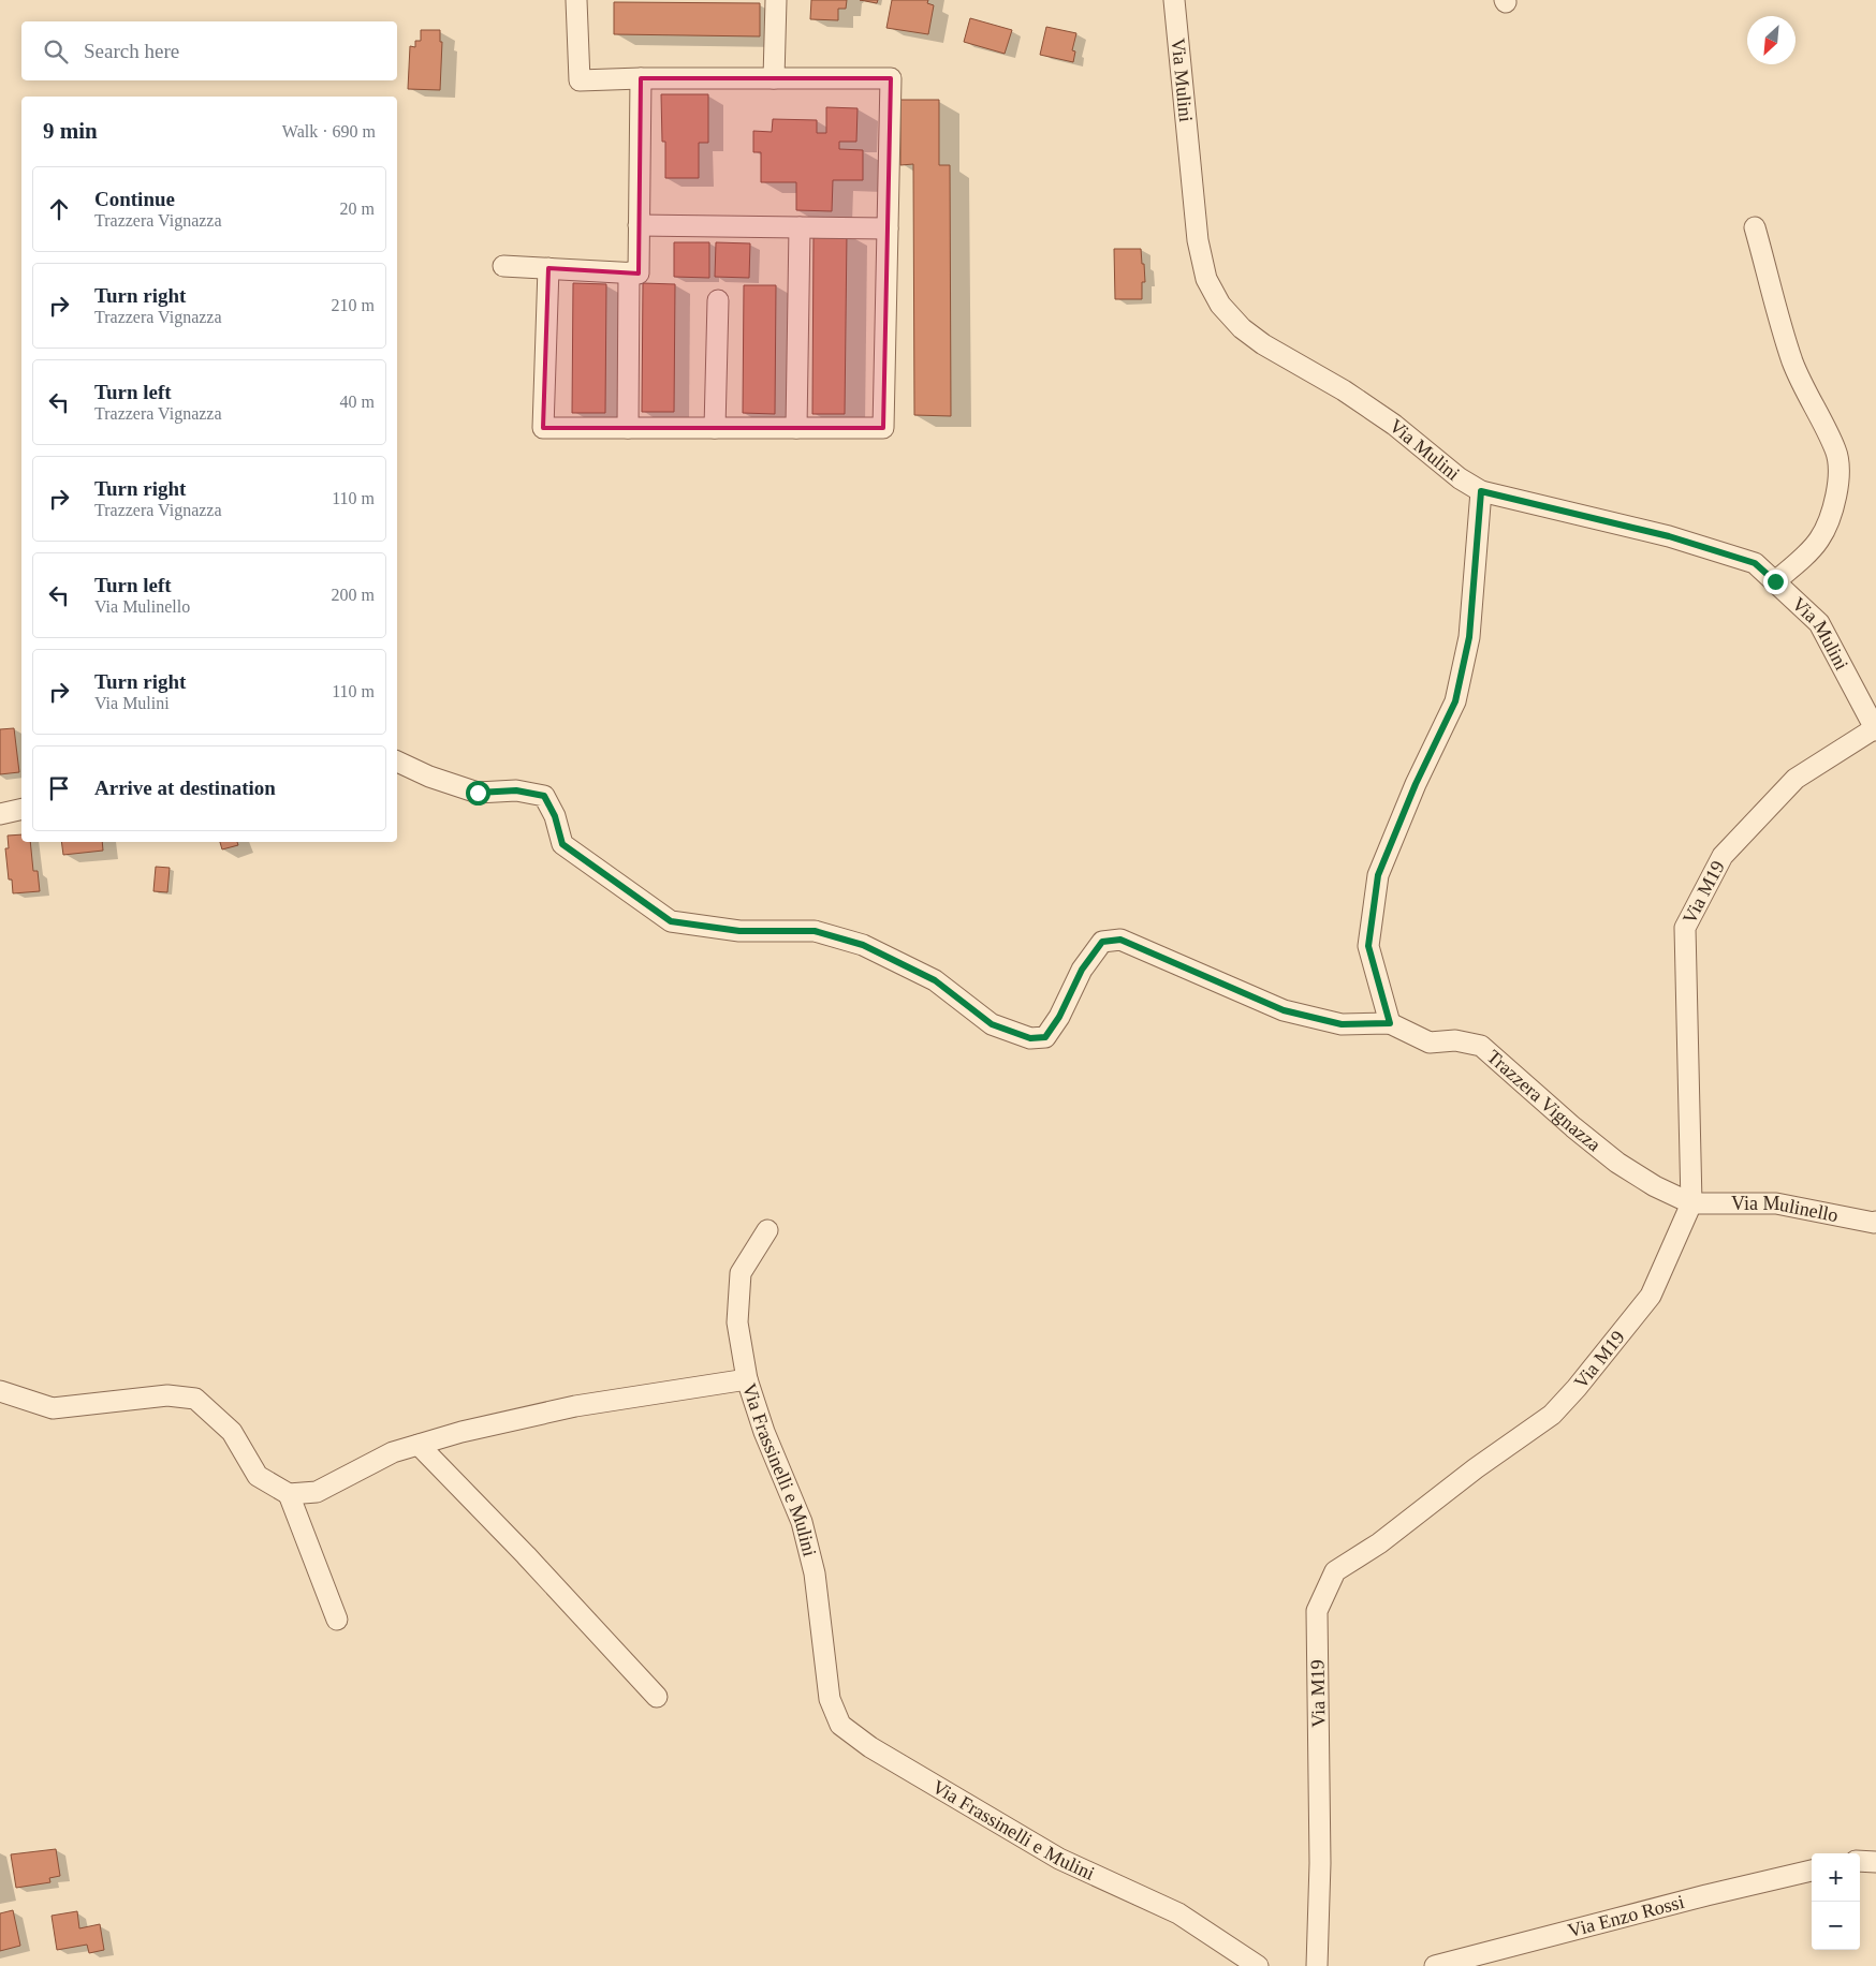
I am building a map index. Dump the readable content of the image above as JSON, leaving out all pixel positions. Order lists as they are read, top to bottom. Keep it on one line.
{"streets":{"street":["Via Mulini","Via M19","Trazzera Vignazza","Via Mulinello","Via Frassinelli e Mulini","Via Enzo Rossi"]},"crossings":[["Via Mulini","Via M19"],["Via M19","Trazzera Vignazza"],["Via M19","Via Mulinello"],["Trazzera Vignazza","Via Mulinello"]],"north":"bottom left","page":{"search":"Search here","heading":["9 min","Walk · 690 m"],"list":[["Continue","Trazzera Vignazza","20 m"],["Turn right","Trazzera Vignazza","210 m"],["Turn left","Trazzera Vignazza","40 m"],["Turn right","Trazzera Vignazza","110 m"],["Turn left","Via Mulinello","200 m"],["Turn right","Via Mulini","110 m"],"Arrive at destination"],"map_buttons":["+","−"]}}
